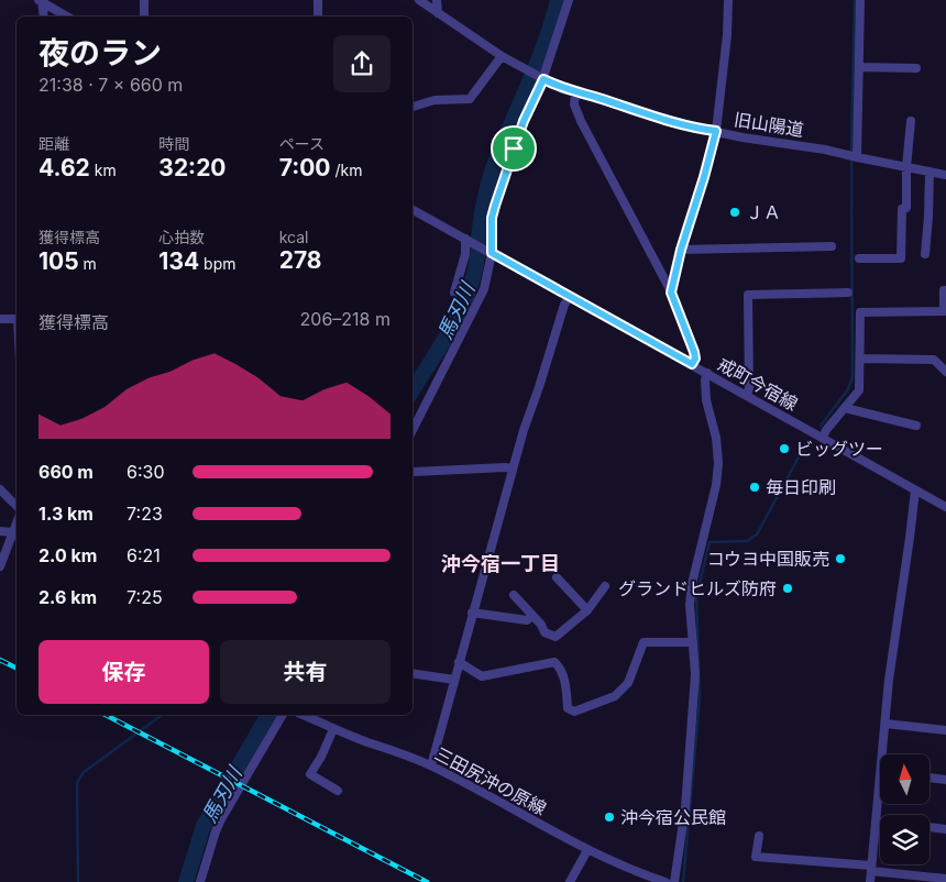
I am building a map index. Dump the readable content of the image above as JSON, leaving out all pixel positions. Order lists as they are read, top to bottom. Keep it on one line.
{"streets":{"street":["旧山陽道","戒町今宿線","三田尻沖の原線"]},"districts":["沖今宿一丁目"],"water":["馬刃川"],"places":["ＪＡ","ビッグツー","毎日印刷","コウヨ中国販売","グランドヒルズ防府","沖今宿公民館"],"north":"top","page":{"heading":["夜のラン","21:38 · 7 × 660 m"],"stats":[["距離","4.62 km"],["時間","32:20"],["ペース","7:00 /km"],["獲得標高","105 m"],["心拍数","134 bpm"],["kcal","278"]],"chart":["獲得標高","206–218 m"],"list":[{"name":"660 m","note":"6:30"},{"name":"1.3 km","note":"7:23"},{"name":"2.0 km","note":"6:21"},{"name":"2.6 km","note":"7:25"}],"buttons":["保存","共有"]}}
